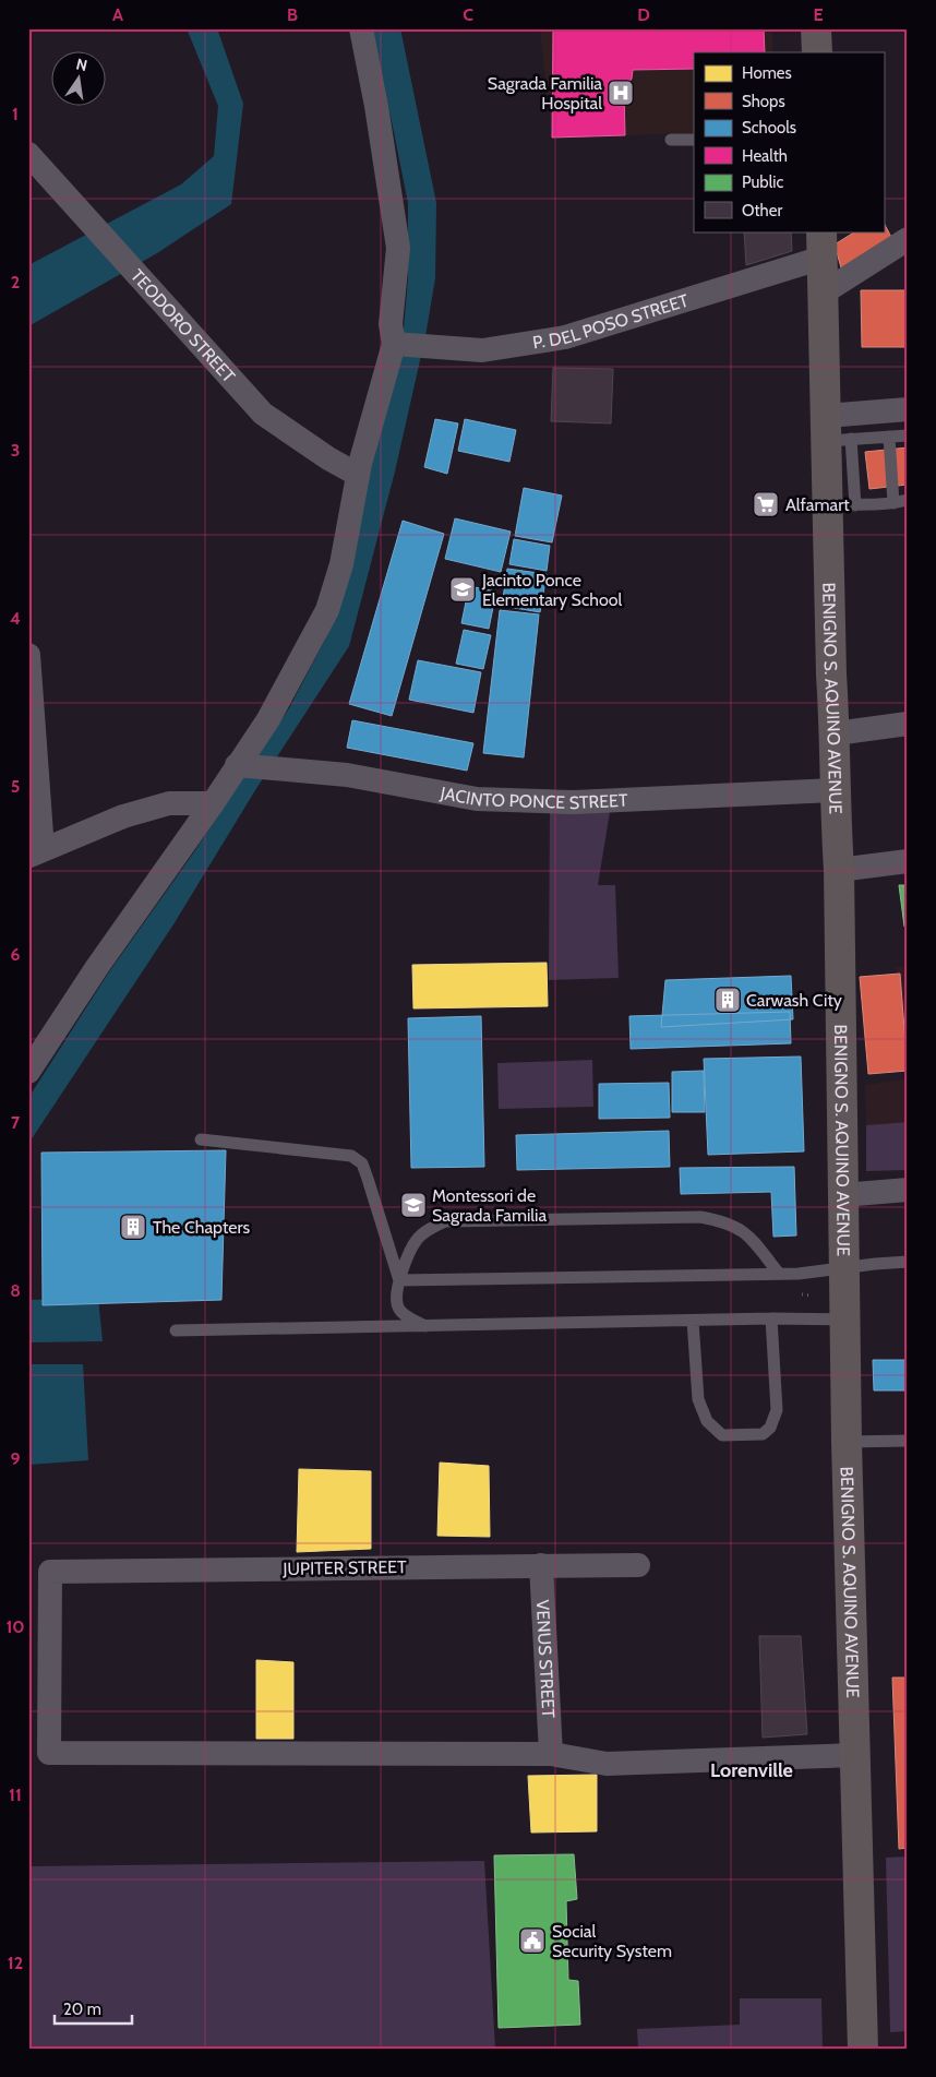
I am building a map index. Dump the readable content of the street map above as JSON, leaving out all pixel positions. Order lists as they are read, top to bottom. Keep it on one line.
{"streets":{"main road":["BENIGNO S. AQUINO AVENUE"],"street":["P. DEL POSO STREET","TEODORO STREET","JACINTO PONCE STREET","JUPITER STREET","VENUS STREET"]},"crossings":[["P. DEL POSO STREET","BENIGNO S. AQUINO AVENUE"],["BENIGNO S. AQUINO AVENUE","JACINTO PONCE STREET"],["JUPITER STREET","VENUS STREET"]],"districts":["Lorenville"],"places":{"hospital":["Sagrada Familia Hospital"],"supermarket":["Alfamart"],"school or university":["Jacinto Ponce Elementary School","Montessori de Sagrada Familia"],"building":["Carwash City","The Chapters"],"public building":["Social Security System"]},"legend":["Homes","Shops","Schools","Health","Public","Other"],"scale_bar":"20 m","north":"top","grid":{"columns":["A","B","C","D","E"],"rows":["1","2","3","4","5","6","7","8","9","10","11","12"]}}
